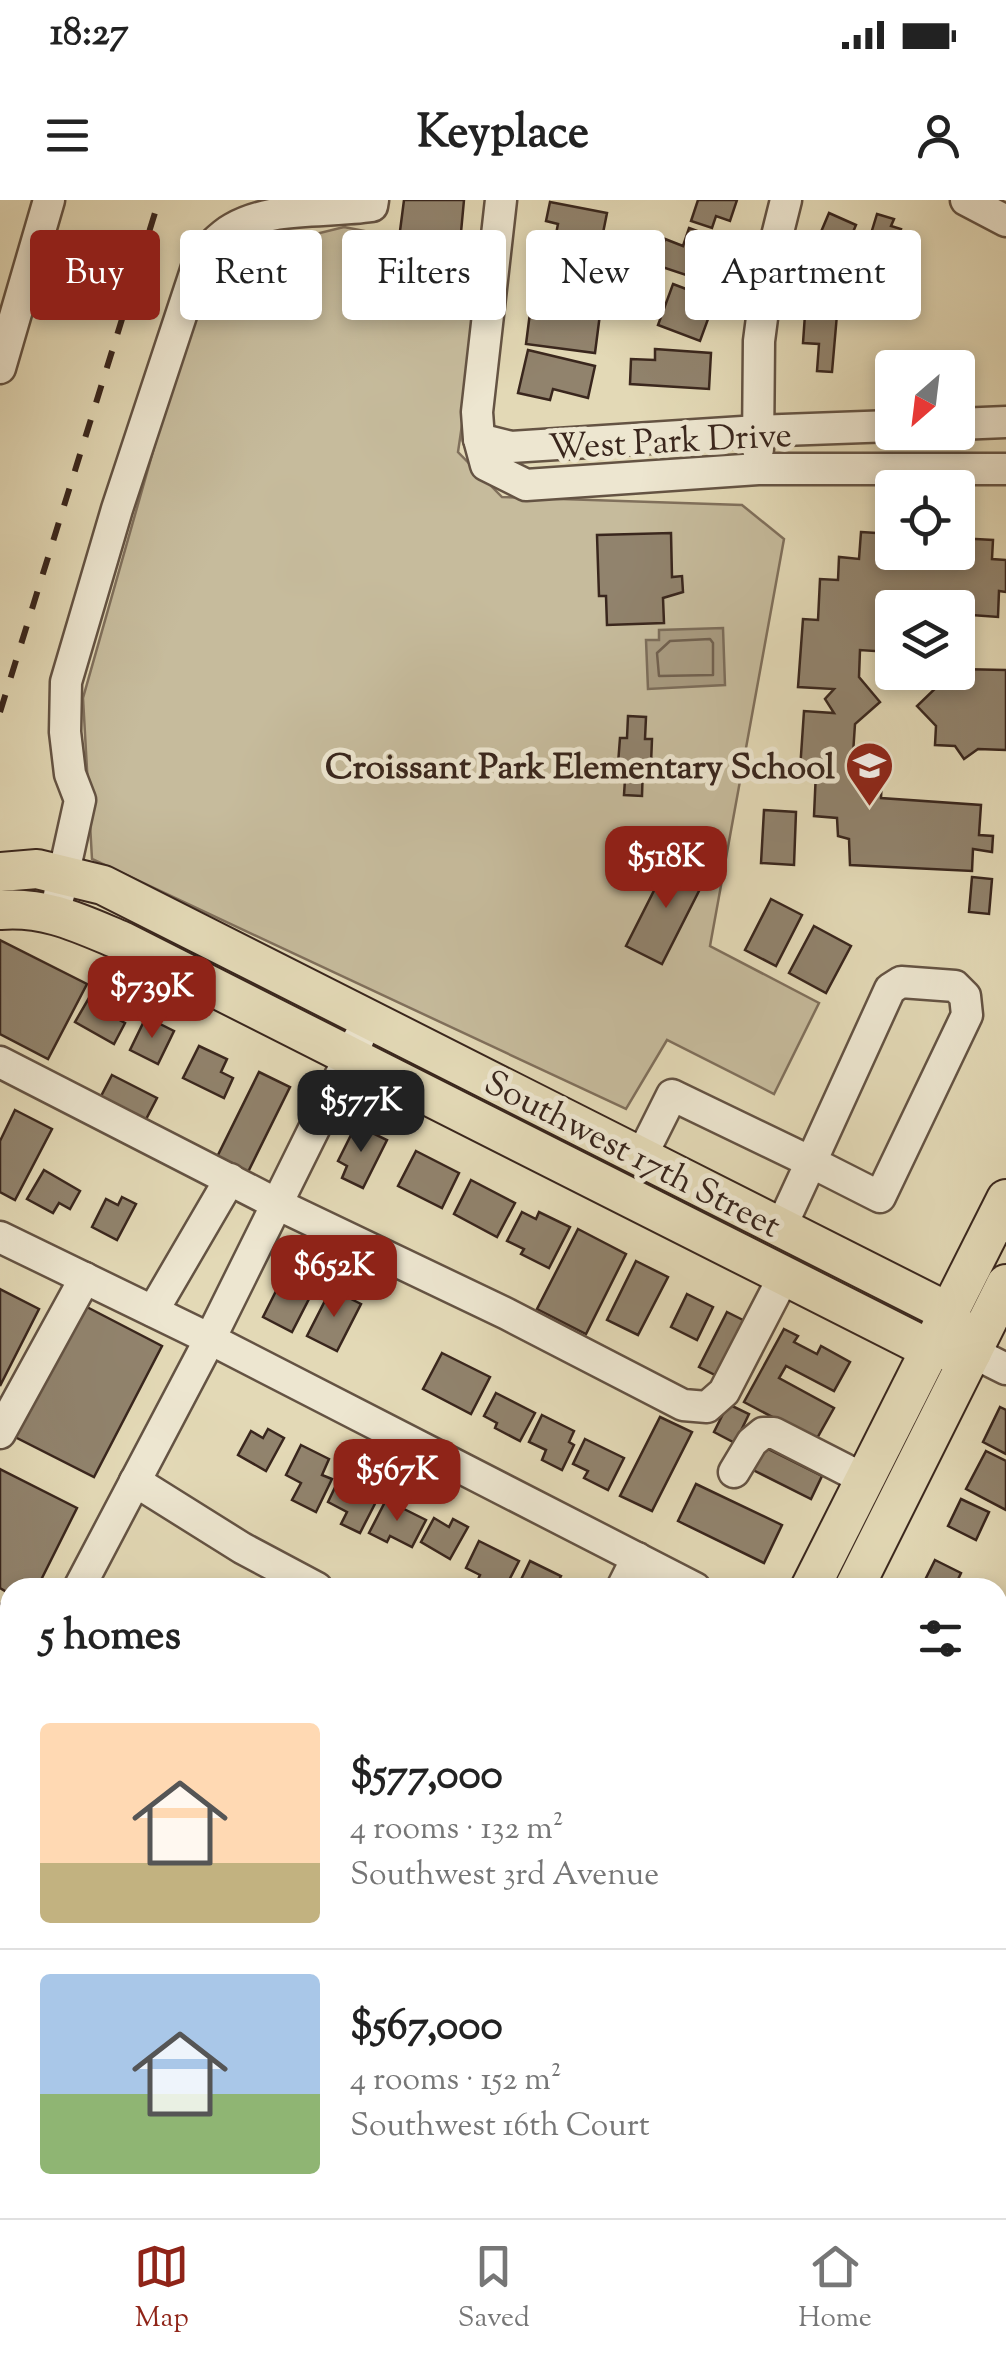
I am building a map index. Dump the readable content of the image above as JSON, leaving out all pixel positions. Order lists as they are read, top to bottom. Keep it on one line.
{"streets":{"main road":["Southwest 17th Street"],"street":["West Park Drive"]},"places":{"school or university":["Croissant Park Elementary School"]},"north":"bottom left","page":{"status":"18:27","header":"Keyplace","chip":["Buy","Rent","Filters","New","Apartment"],"price":["$518K","$739K","$577K","$652K","$567K"],"heading":"5 homes","list":[{"name":"$577,000","note":"4 rooms · 132 m² · Southwest 3rd Avenue"},{"name":"$567,000","note":"4 rooms · 152 m² · Southwest 16th Court"}],"tabs":["Map","Saved","Home"]}}
